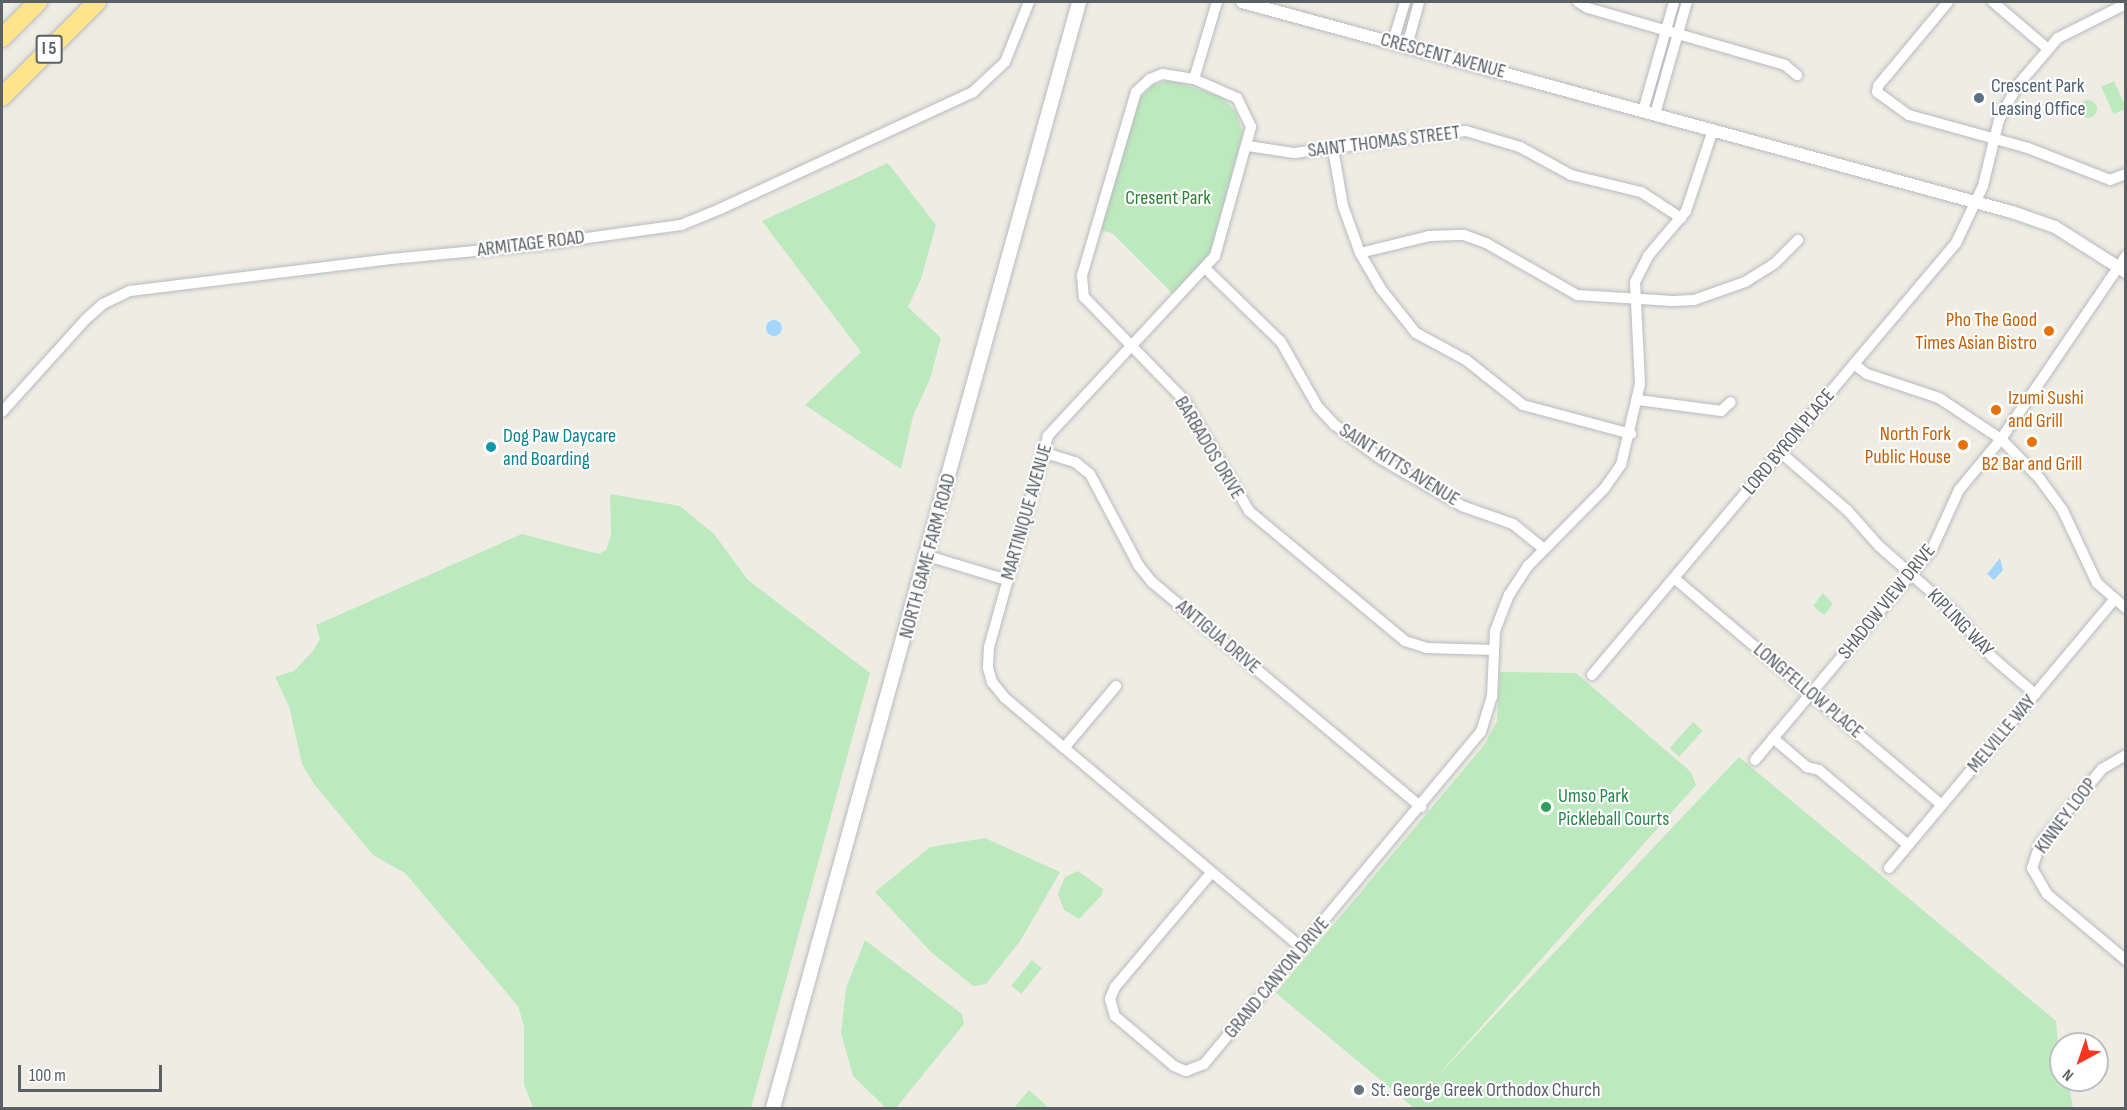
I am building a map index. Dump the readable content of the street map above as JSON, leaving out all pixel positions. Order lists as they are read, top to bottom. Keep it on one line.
{"streets":{"highway":["I 5"],"main road":["NORTH GAME FARM ROAD"],"street":["CRESCENT AVENUE","SAINT THOMAS STREET","ARMITAGE ROAD","LORD BYRON PLACE","BARBADOS DRIVE","SAINT KITTS AVENUE","MARTINIQUE AVENUE","SHADOW VIEW DRIVE","KIPLING WAY","ANTIGUA DRIVE","LONGFELLOW PLACE","MELVILLE WAY","KINNEY LOOP","GRAND CANYON DRIVE"]},"crossings":[["CRESCENT AVENUE","LORD BYRON PLACE"],["CRESCENT AVENUE","SHADOW VIEW DRIVE"],["CRESCENT AVENUE","GRAND CANYON DRIVE"],["SAINT THOMAS STREET","MARTINIQUE AVENUE"],["SAINT THOMAS STREET","GRAND CANYON DRIVE"],["LORD BYRON PLACE","KIPLING WAY"],["LORD BYRON PLACE","LONGFELLOW PLACE"],["BARBADOS DRIVE","MARTINIQUE AVENUE"],["BARBADOS DRIVE","GRAND CANYON DRIVE"],["SAINT KITTS AVENUE","MARTINIQUE AVENUE"],["SAINT KITTS AVENUE","GRAND CANYON DRIVE"],["MARTINIQUE AVENUE","ANTIGUA DRIVE"],["MARTINIQUE AVENUE","GRAND CANYON DRIVE"],["SHADOW VIEW DRIVE","KIPLING WAY"],["SHADOW VIEW DRIVE","LONGFELLOW PLACE"],["KIPLING WAY","MELVILLE WAY"],["ANTIGUA DRIVE","GRAND CANYON DRIVE"],["LONGFELLOW PLACE","MELVILLE WAY"]],"parks":["Cresent Park"],"places":["Crescent Park Leasing Office","Pho The Good Times Asian Bistro","Izumi Sushi and Grill","B2 Bar and Grill","North Fork Public House","Dog Paw Daycare and Boarding","Umso Park Pickleball Courts","St. George Greek Orthodox Church"],"scale_bar":"100 m","north":"bottom left"}
